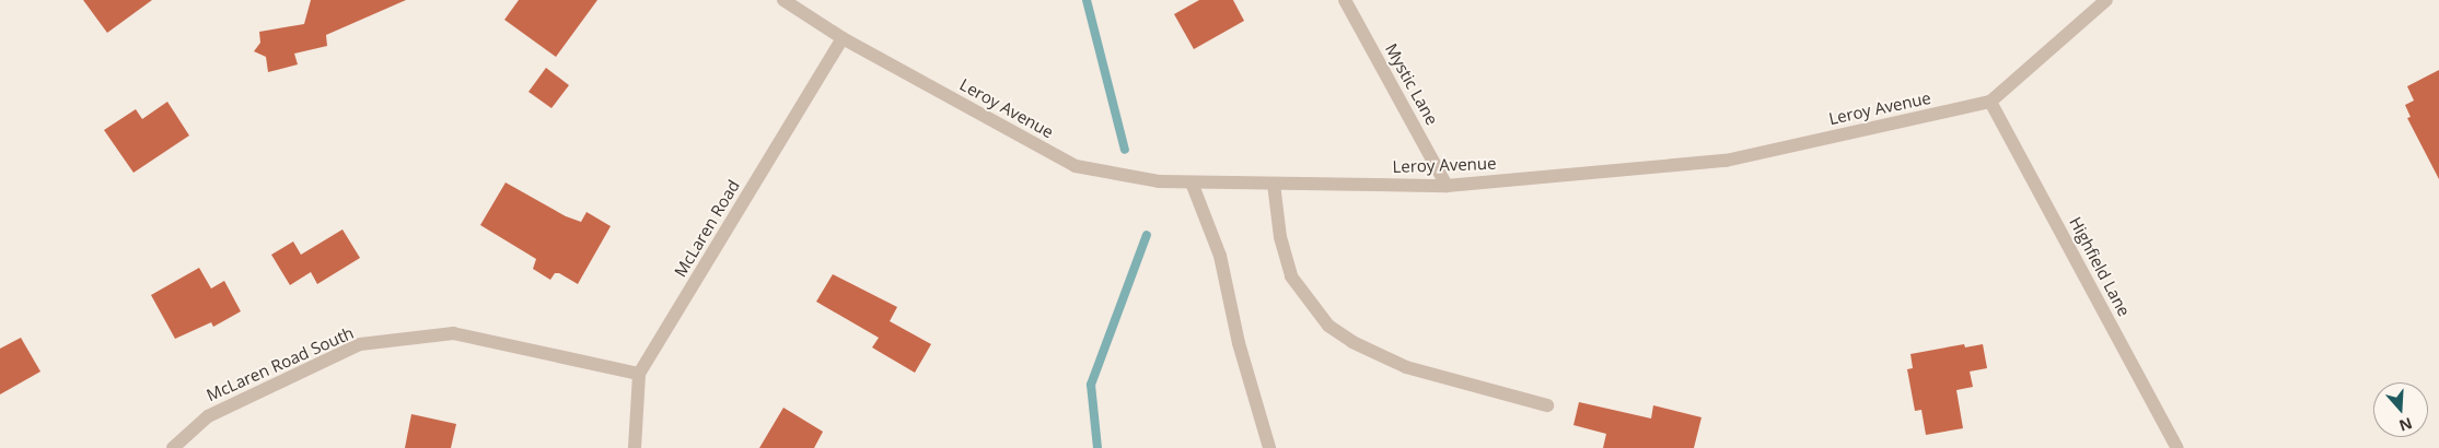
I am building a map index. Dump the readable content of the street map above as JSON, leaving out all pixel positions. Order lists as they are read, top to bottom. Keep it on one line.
{"streets":{"street":["Mystic Lane","Leroy Avenue","McLaren Road","Highfield Lane","McLaren Road South"]},"crossings":[["Mystic Lane","Leroy Avenue"],["Leroy Avenue","McLaren Road"],["Leroy Avenue","Highfield Lane"],["McLaren Road","McLaren Road South"]],"north":"bottom"}
